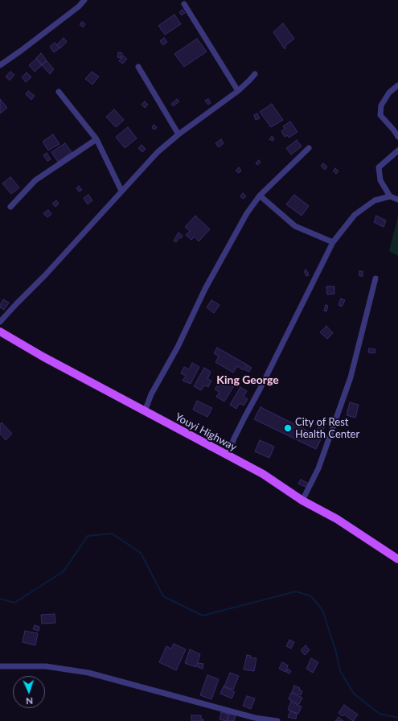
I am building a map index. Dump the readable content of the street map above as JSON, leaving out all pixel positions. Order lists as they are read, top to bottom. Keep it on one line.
{"streets":{"main road":["Youyi Highway"]},"districts":["King George"],"places":["City of Rest Health Center"],"north":"bottom"}
